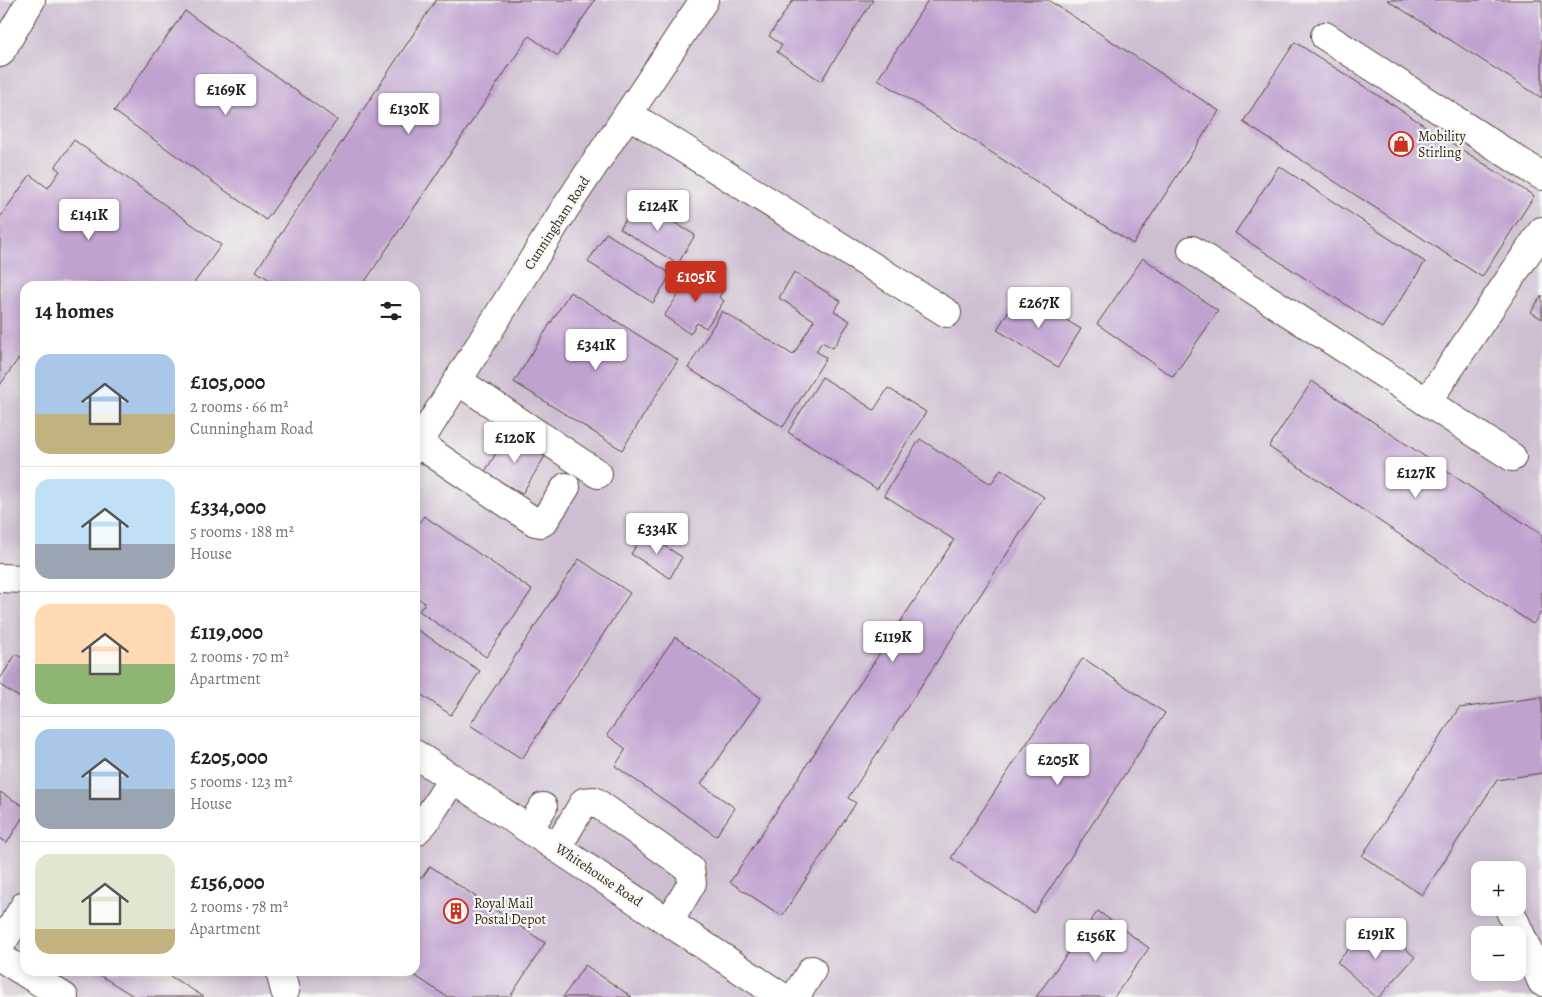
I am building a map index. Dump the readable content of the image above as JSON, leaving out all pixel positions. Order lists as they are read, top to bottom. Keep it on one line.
{"streets":{"street":["Cunningham Road","Whitehouse Road"]},"places":{"shop":["Mobility Stirling"],"building":["Royal Mail Postal Depot"]},"page":{"price":["£169K","£130K","£124K","£141K","£105K","£267K","£341K","£120K","£127K","£334K","£119K","£205K","£191K","£156K"],"heading":"14 homes","list":[{"name":"£105,000","note":"2 rooms · 66 m² · Cunningham Road"},{"name":"£334,000","note":"5 rooms · 188 m² · House"},{"name":"£119,000","note":"2 rooms · 70 m² · Apartment"},{"name":"£205,000","note":"5 rooms · 123 m² · House"},{"name":"£156,000","note":"2 rooms · 78 m² · Apartment"}],"map_buttons":["+","−"]}}
